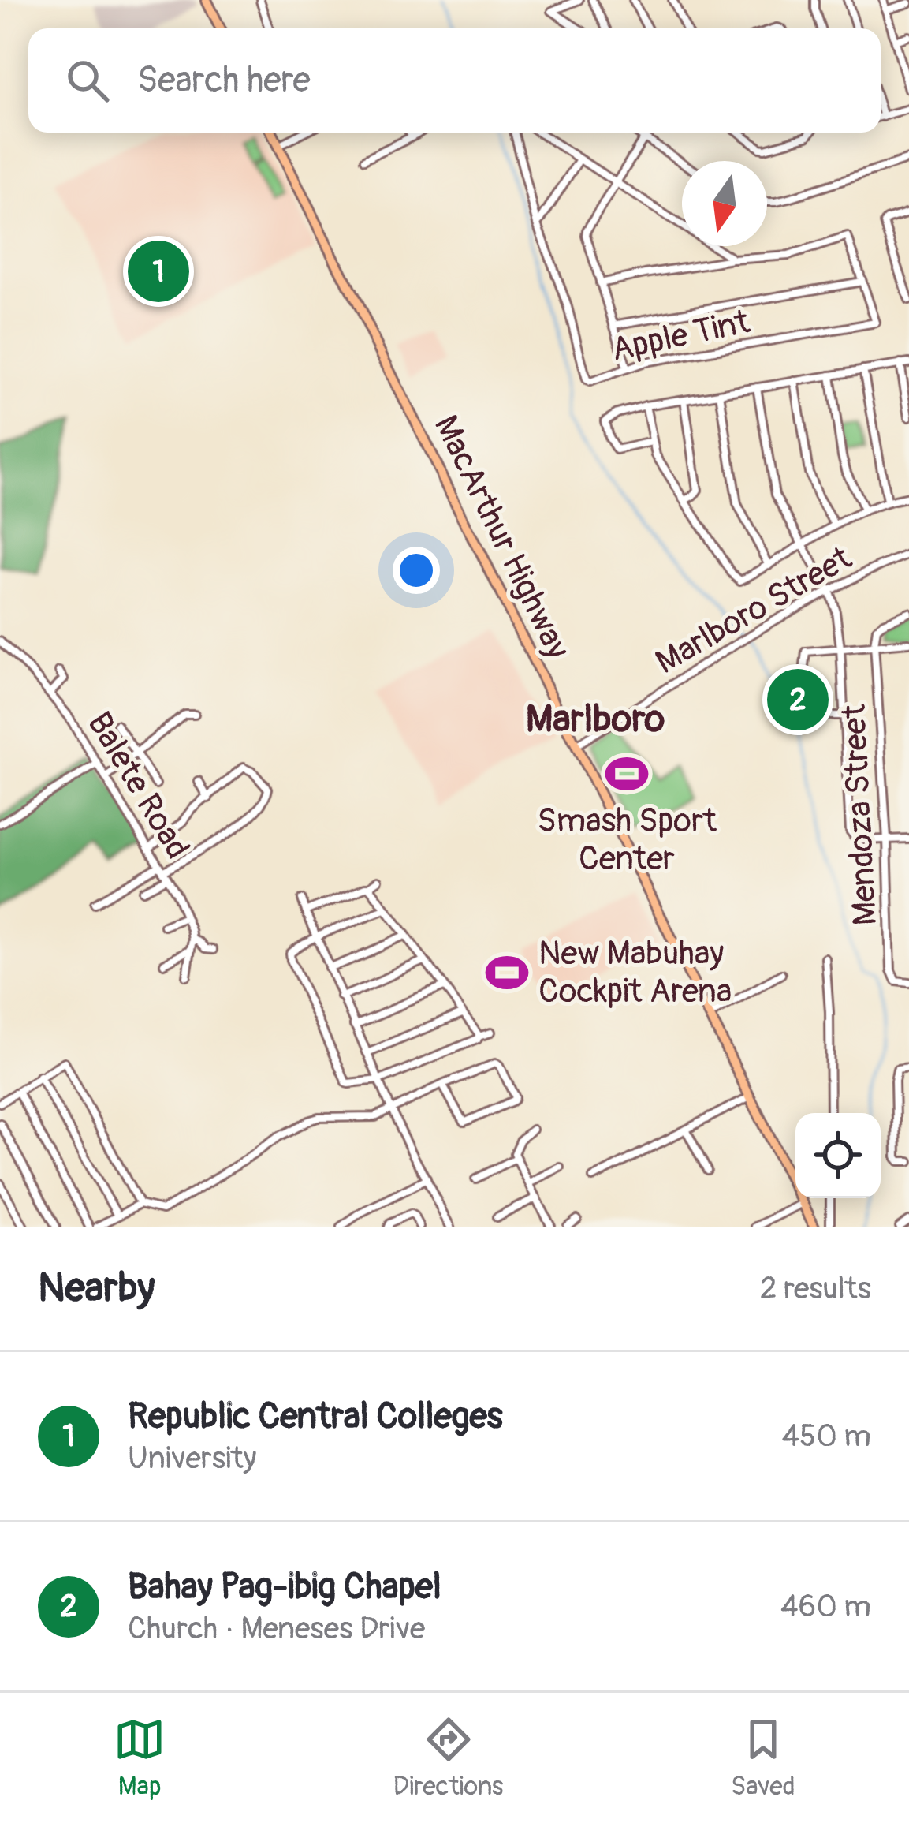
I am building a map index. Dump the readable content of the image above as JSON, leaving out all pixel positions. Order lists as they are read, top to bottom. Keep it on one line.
{"streets":{"highway":["MacArthur Highway"],"street":["Apple Tint","Marlboro Street","Balete Road","Mendoza Street"]},"crossings":[["MacArthur Highway","Marlboro Street"]],"districts":["Marlboro"],"places":{"sports":["Smash Sport Center","New Mabuhay Cockpit Arena"]},"north":"bottom","page":{"search":"Search here","pins":["1","2"],"heading":["Nearby","2 results"],"list":[{"mark":"1","name":"Republic Central Colleges","note":"University","value":"450 m"},{"mark":"2","name":"Bahay Pag-ibig Chapel","note":"Church · Meneses Drive","value":"460 m"}],"nav":["Map","Directions","Saved"]}}
